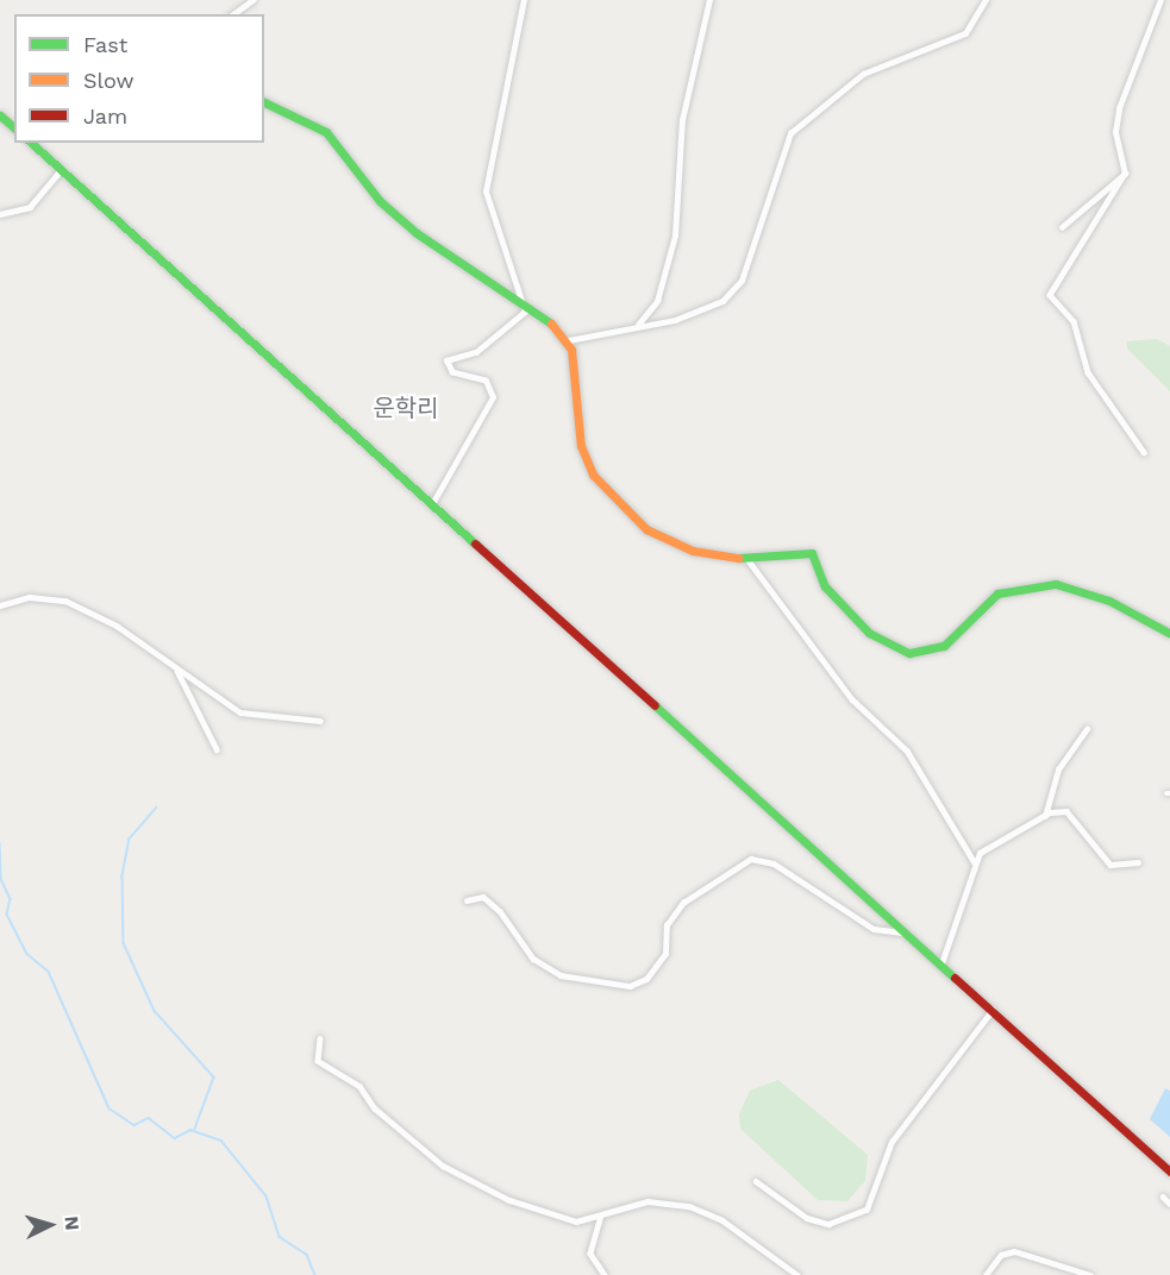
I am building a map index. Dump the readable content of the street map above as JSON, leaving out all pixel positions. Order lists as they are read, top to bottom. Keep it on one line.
{"districts":["운학리"],"legend":["Fast","Slow","Jam"],"north":"right"}
